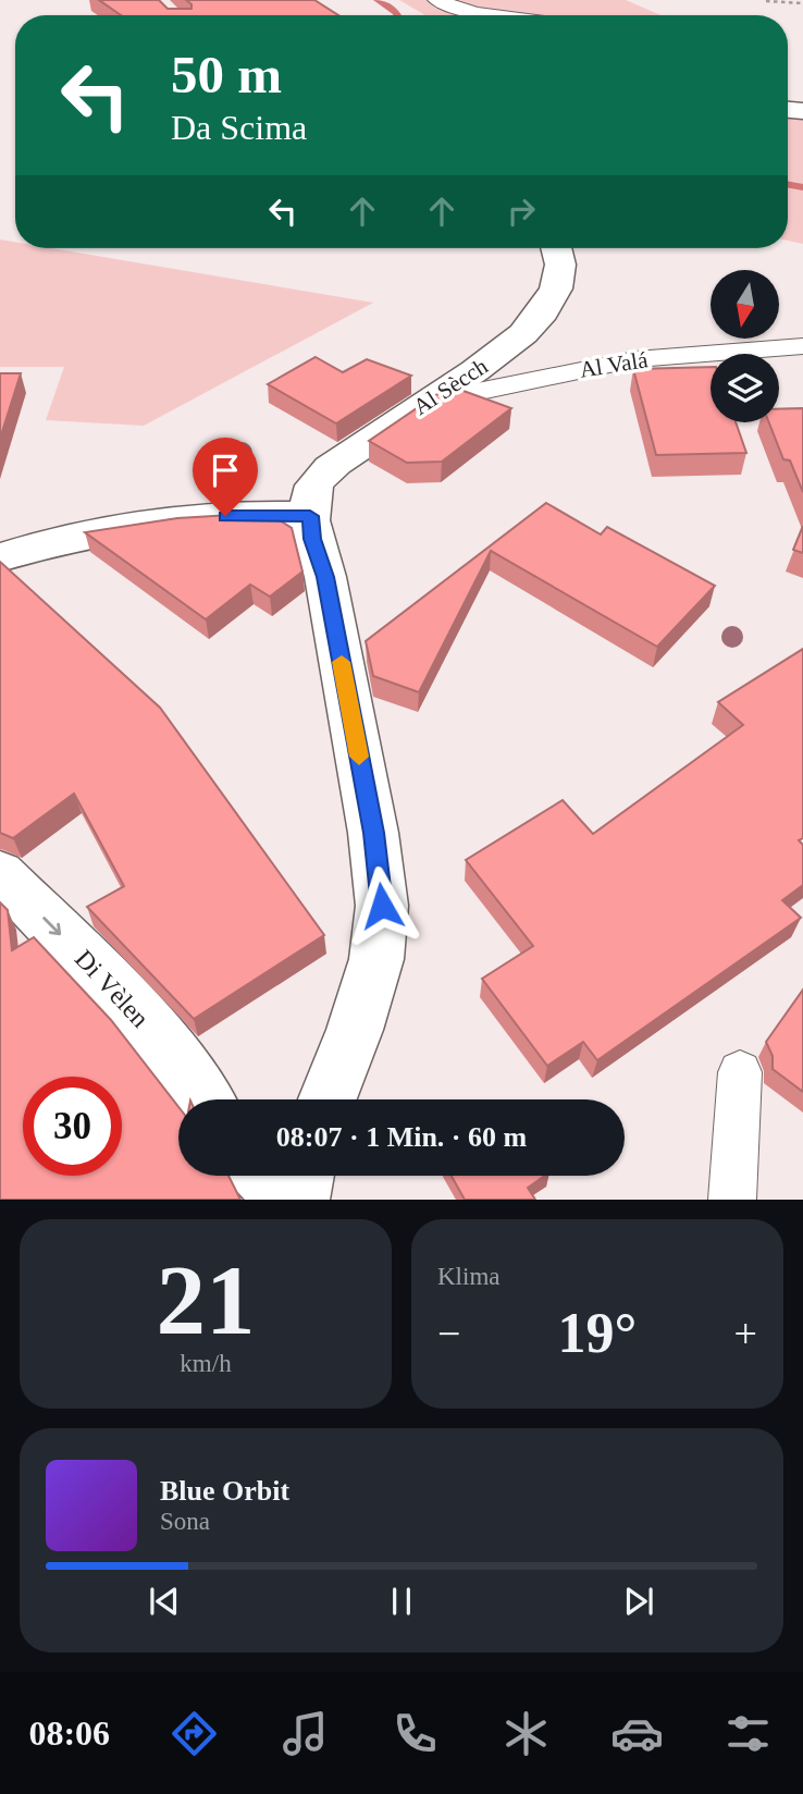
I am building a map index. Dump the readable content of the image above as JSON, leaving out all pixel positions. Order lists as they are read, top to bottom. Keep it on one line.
{"streets":{"street":["Al Sècch","Di Vèlen"],"lane":["Al Valá"]},"crossings":[["Al Valá","Al Sècch"]],"one_way":["Di Vèlen"],"north":"bottom","page":{"turn":["50 m","Da Scima"],"limit":"30","trip":"08:07 · 1 Min. · 60 m","tile":[["21","km/h"],"Klima"],"heat":["−","19°","+"],"song":["Blue Orbit","Sona"],"tabs":"08:06"}}
